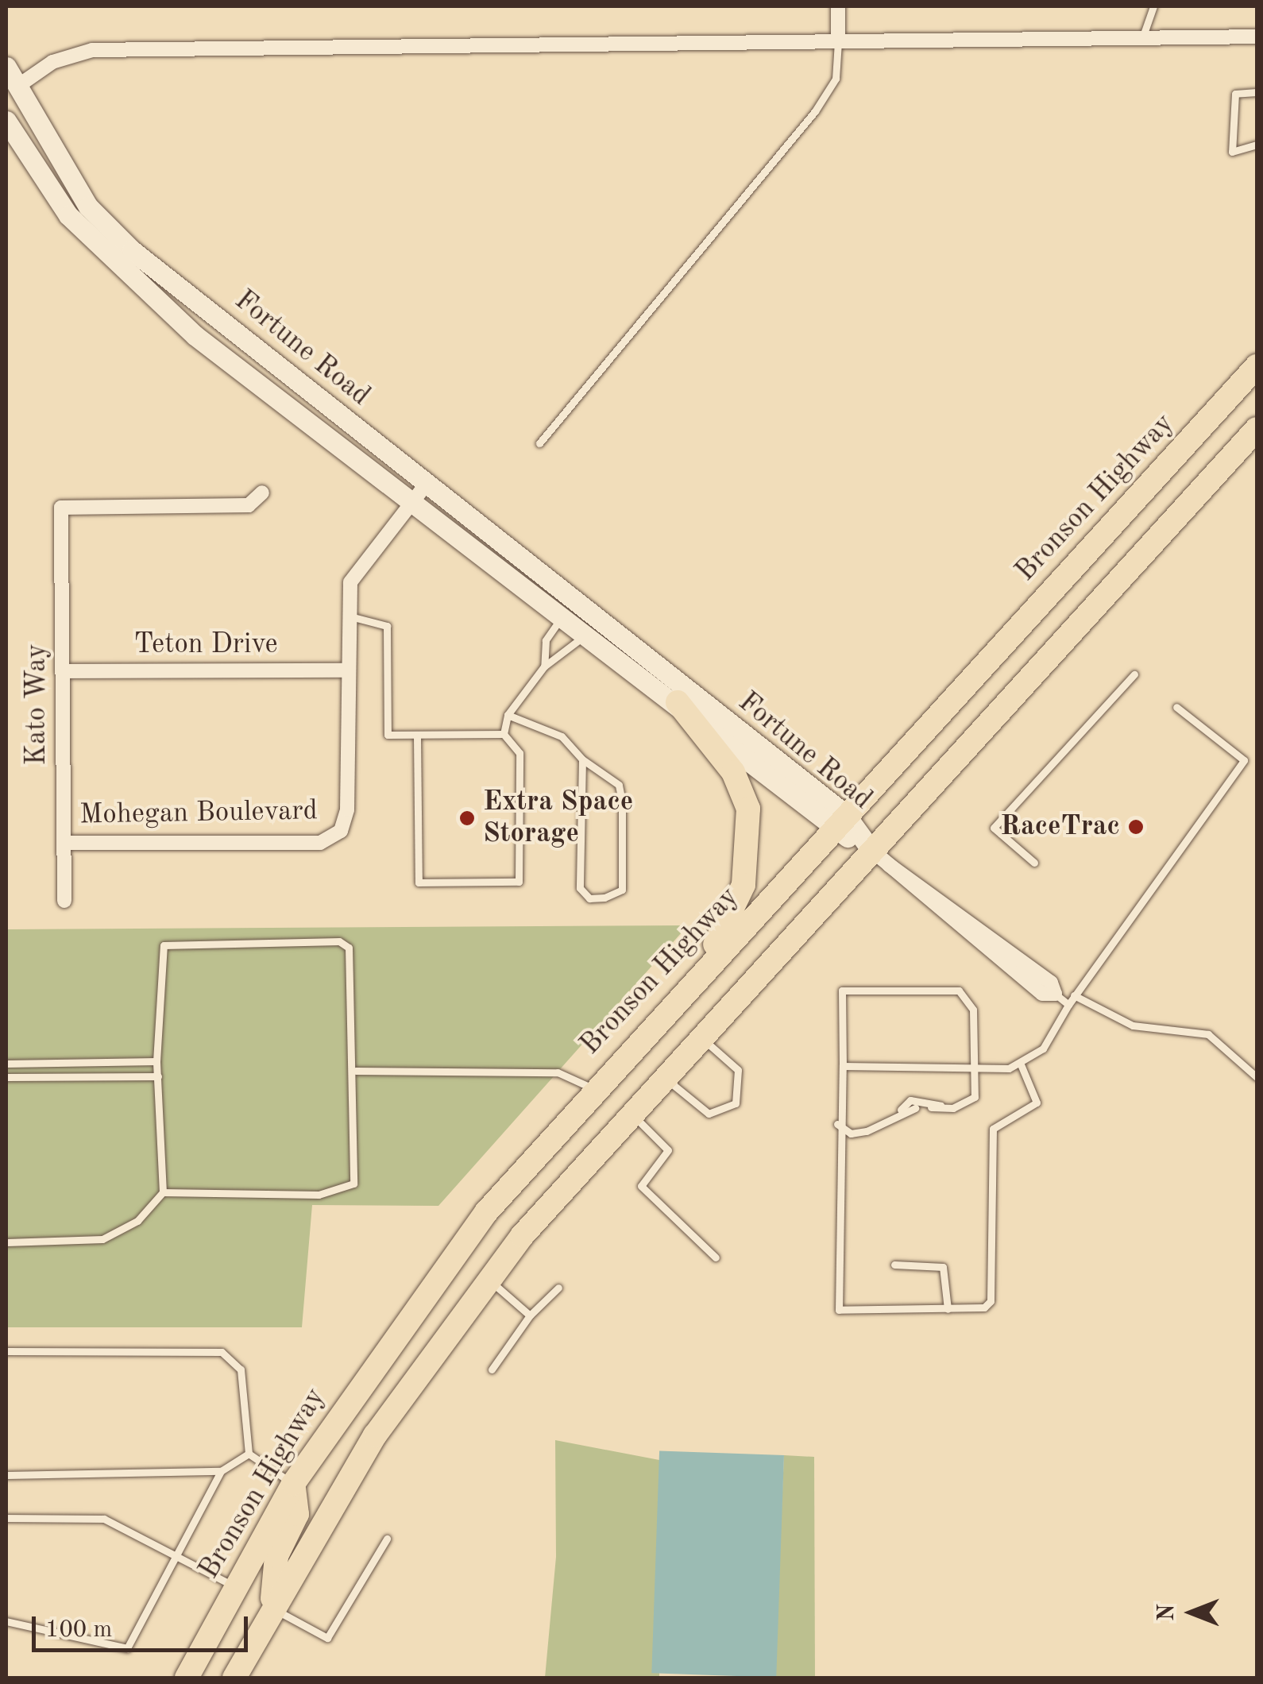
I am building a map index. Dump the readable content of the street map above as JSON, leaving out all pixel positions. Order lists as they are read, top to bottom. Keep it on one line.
{"streets":{"highway":["Bronson Highway"],"main road":["Fortune Road"],"street":["Teton Drive","Kato Way","Mohegan Boulevard"]},"crossings":[["Fortune Road","Bronson Highway"],["Fortune Road","Mohegan Boulevard"],["Teton Drive","Kato Way"],["Teton Drive","Mohegan Boulevard"],["Kato Way","Mohegan Boulevard"]],"places":["Extra Space Storage","RaceTrac"],"scale_bar":"100 m","north":"left"}
